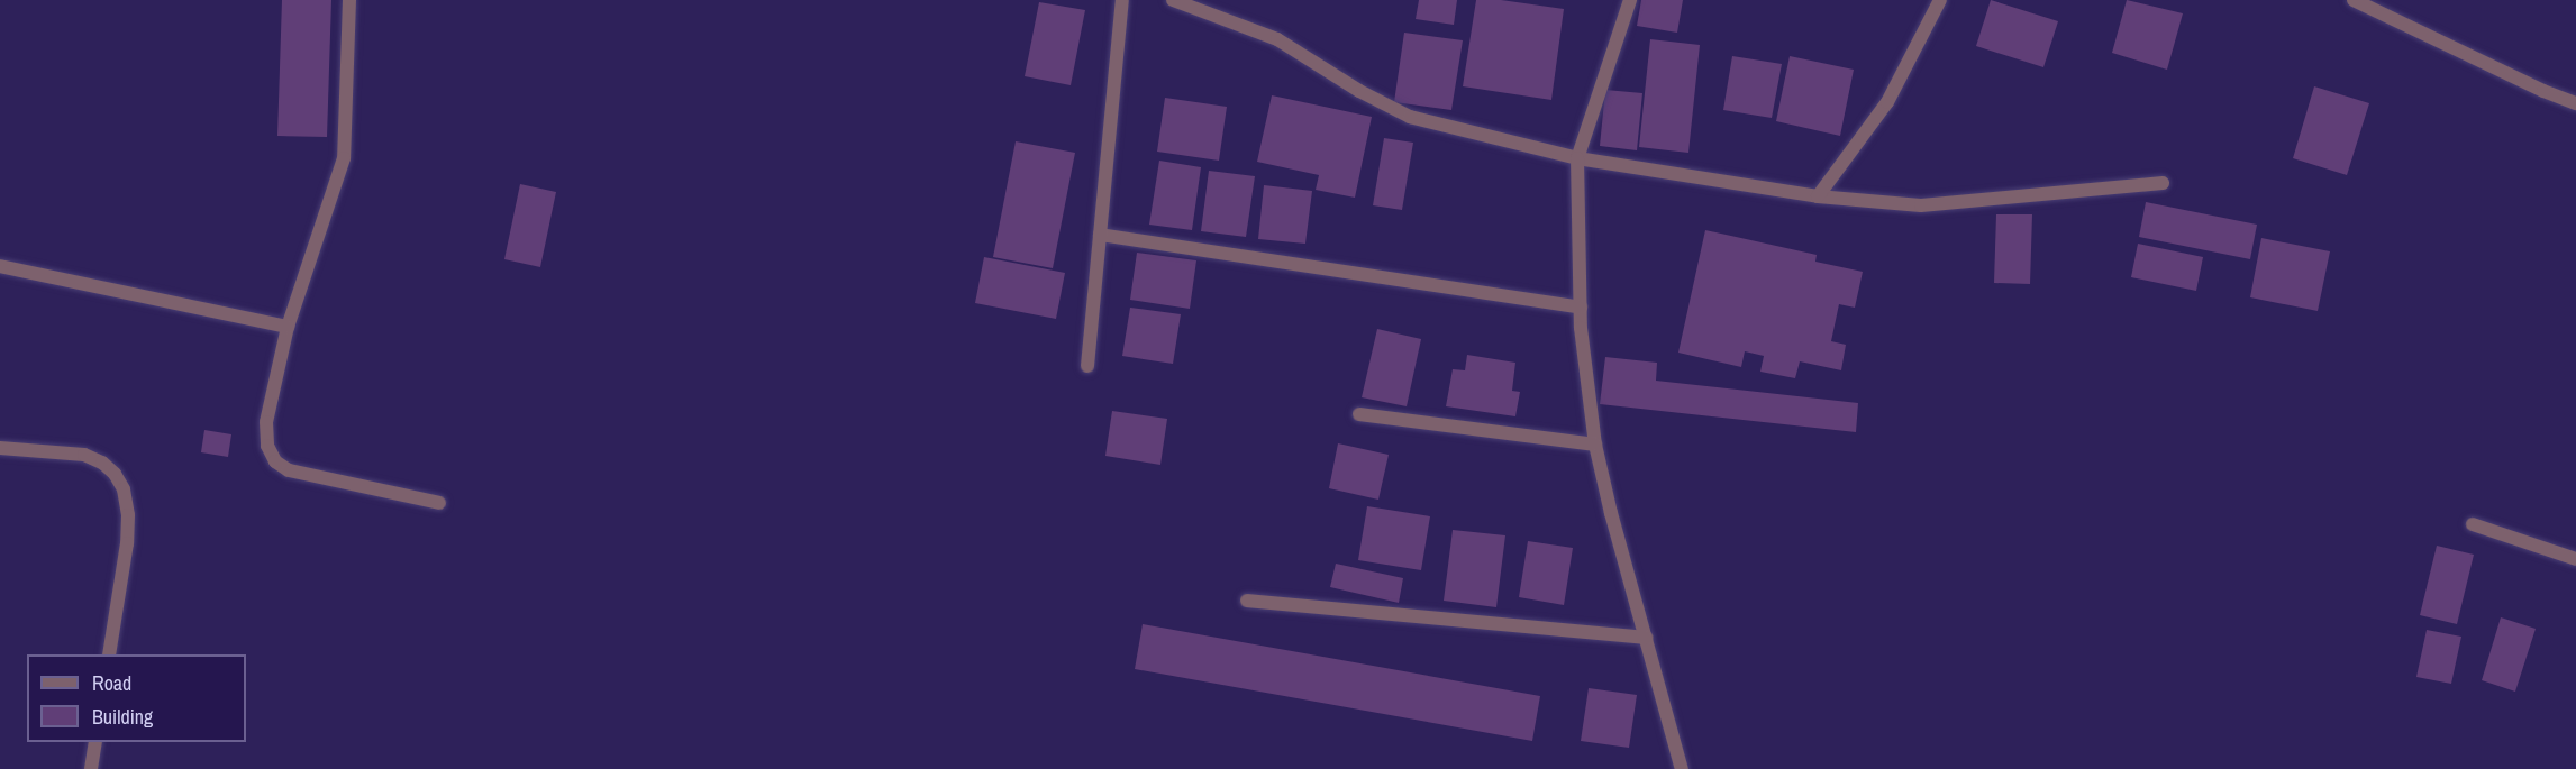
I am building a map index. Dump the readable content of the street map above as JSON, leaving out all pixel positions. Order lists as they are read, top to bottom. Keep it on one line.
{"legend":["Road","Building"]}
